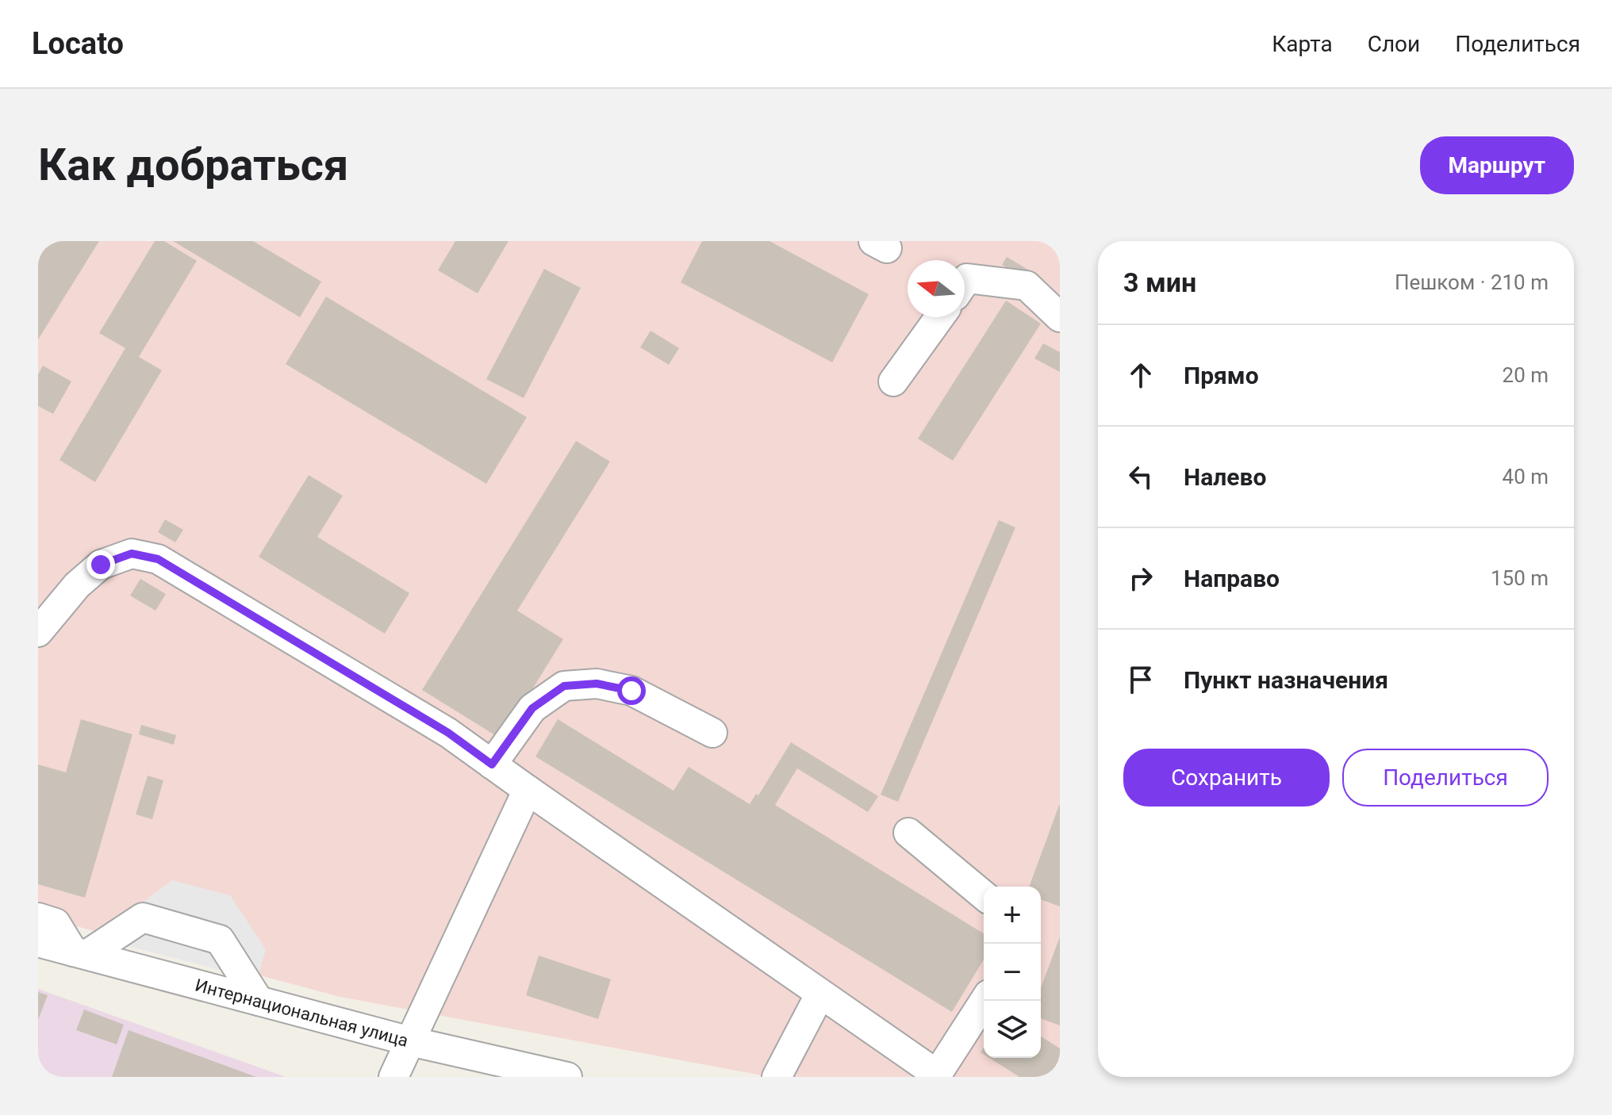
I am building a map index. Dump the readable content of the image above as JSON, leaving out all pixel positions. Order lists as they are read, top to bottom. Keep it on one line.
{"streets":{"street":["Интернациональная улица"]},"north":"left","page":{"header":"Locato","nav":["Карта","Слои","Поделиться"],"buttons":["Маршрут",["Сохранить","Поделиться"]],"title":"Как добраться","heading":["3 мин","Пешком · 210 m"],"list":[["Прямо","20 m"],["Налево","40 m"],["Направо","150 m"],"Пункт назначения"],"map_buttons":["+","−"]}}
